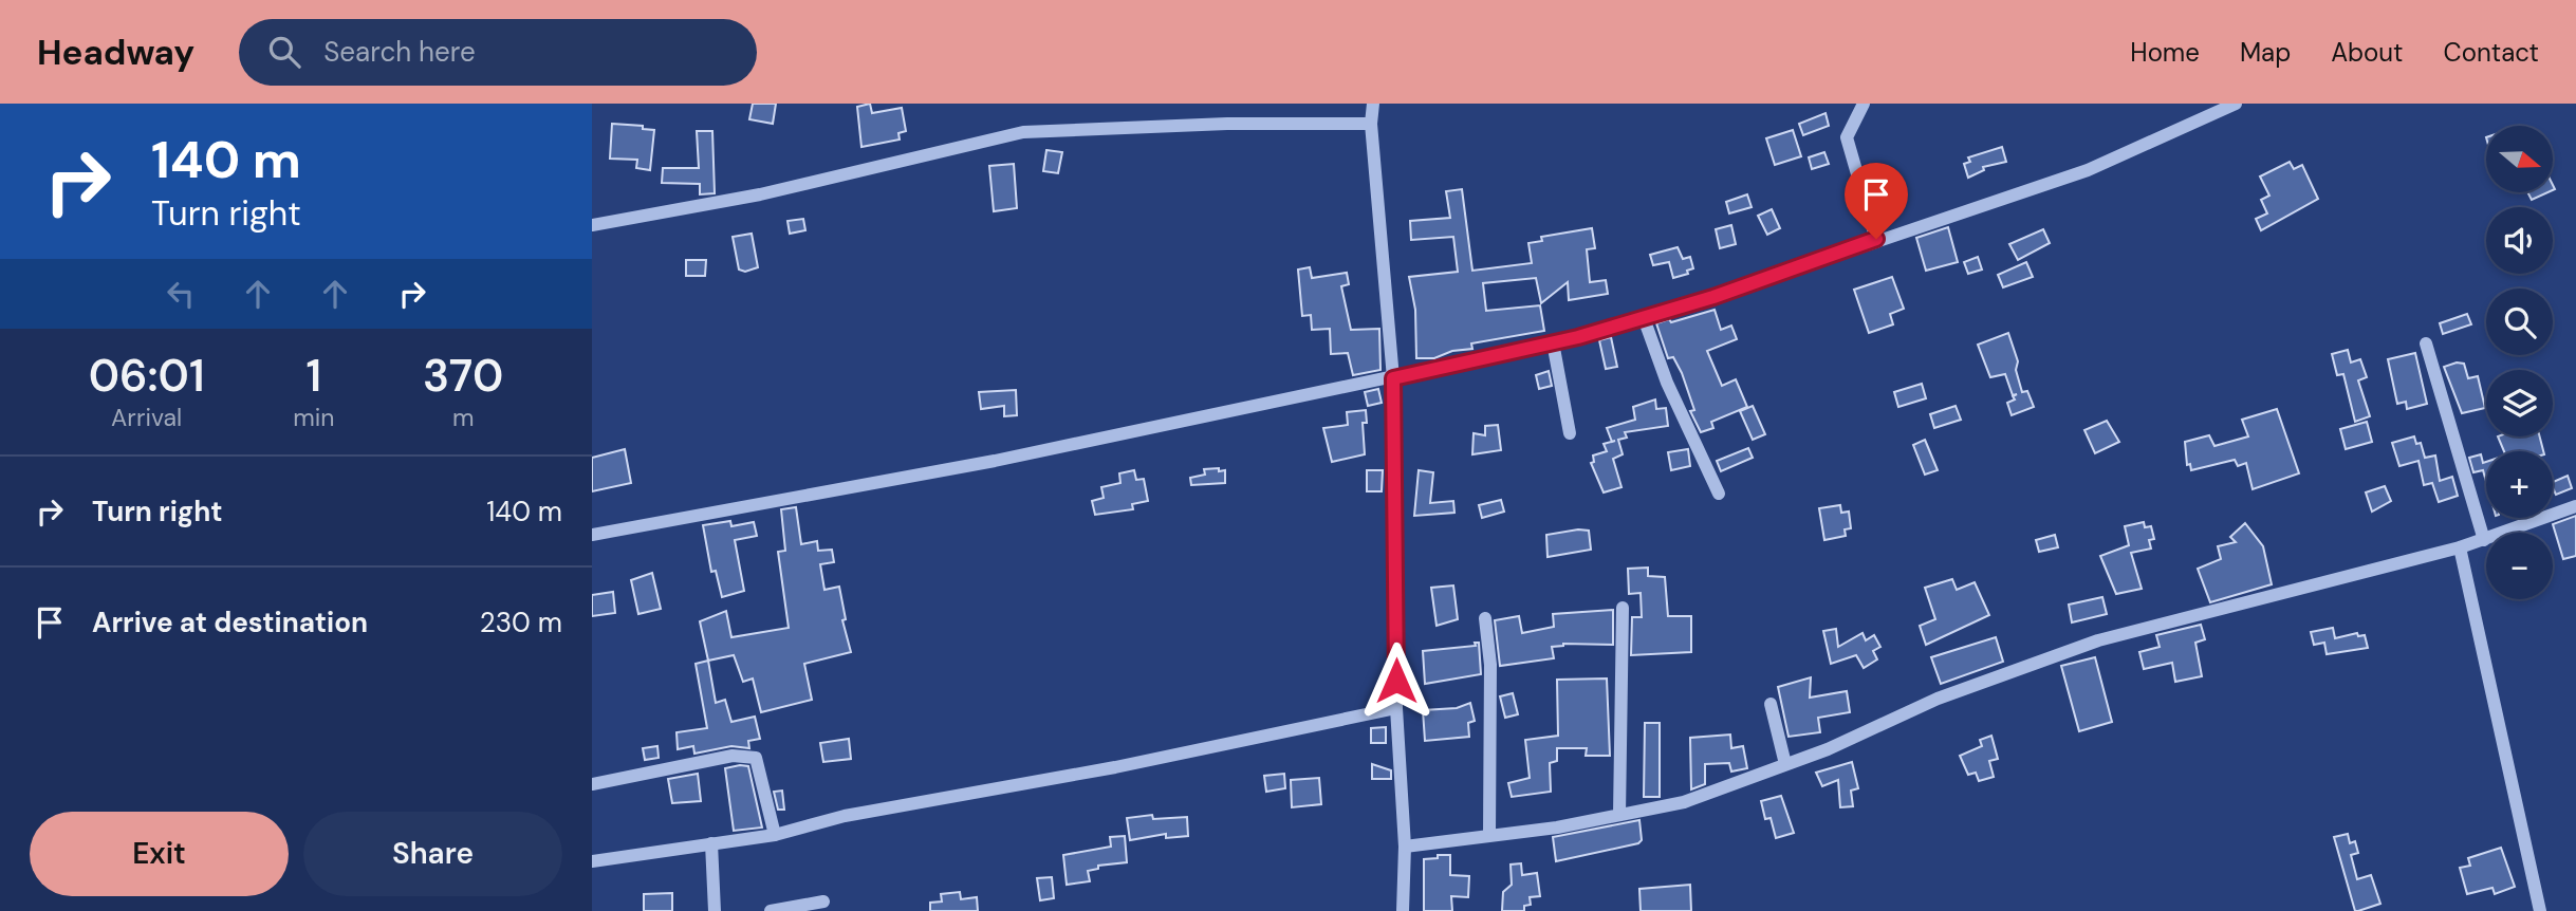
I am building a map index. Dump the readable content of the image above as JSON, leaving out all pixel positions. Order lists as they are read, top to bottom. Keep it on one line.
{"north":"right","page":{"header":"Headway","search":"Search here","nav":["Home","Map","About","Contact"],"turn":["140 m","Turn right"],"map_buttons":["+","−"],"eta":["06:01","Arrival","1","min","370","m"],"list":[{"name":"Turn right","value":"140 m"},{"name":"Arrive at destination","value":"230 m"}],"buttons":["Exit","Share"]}}
